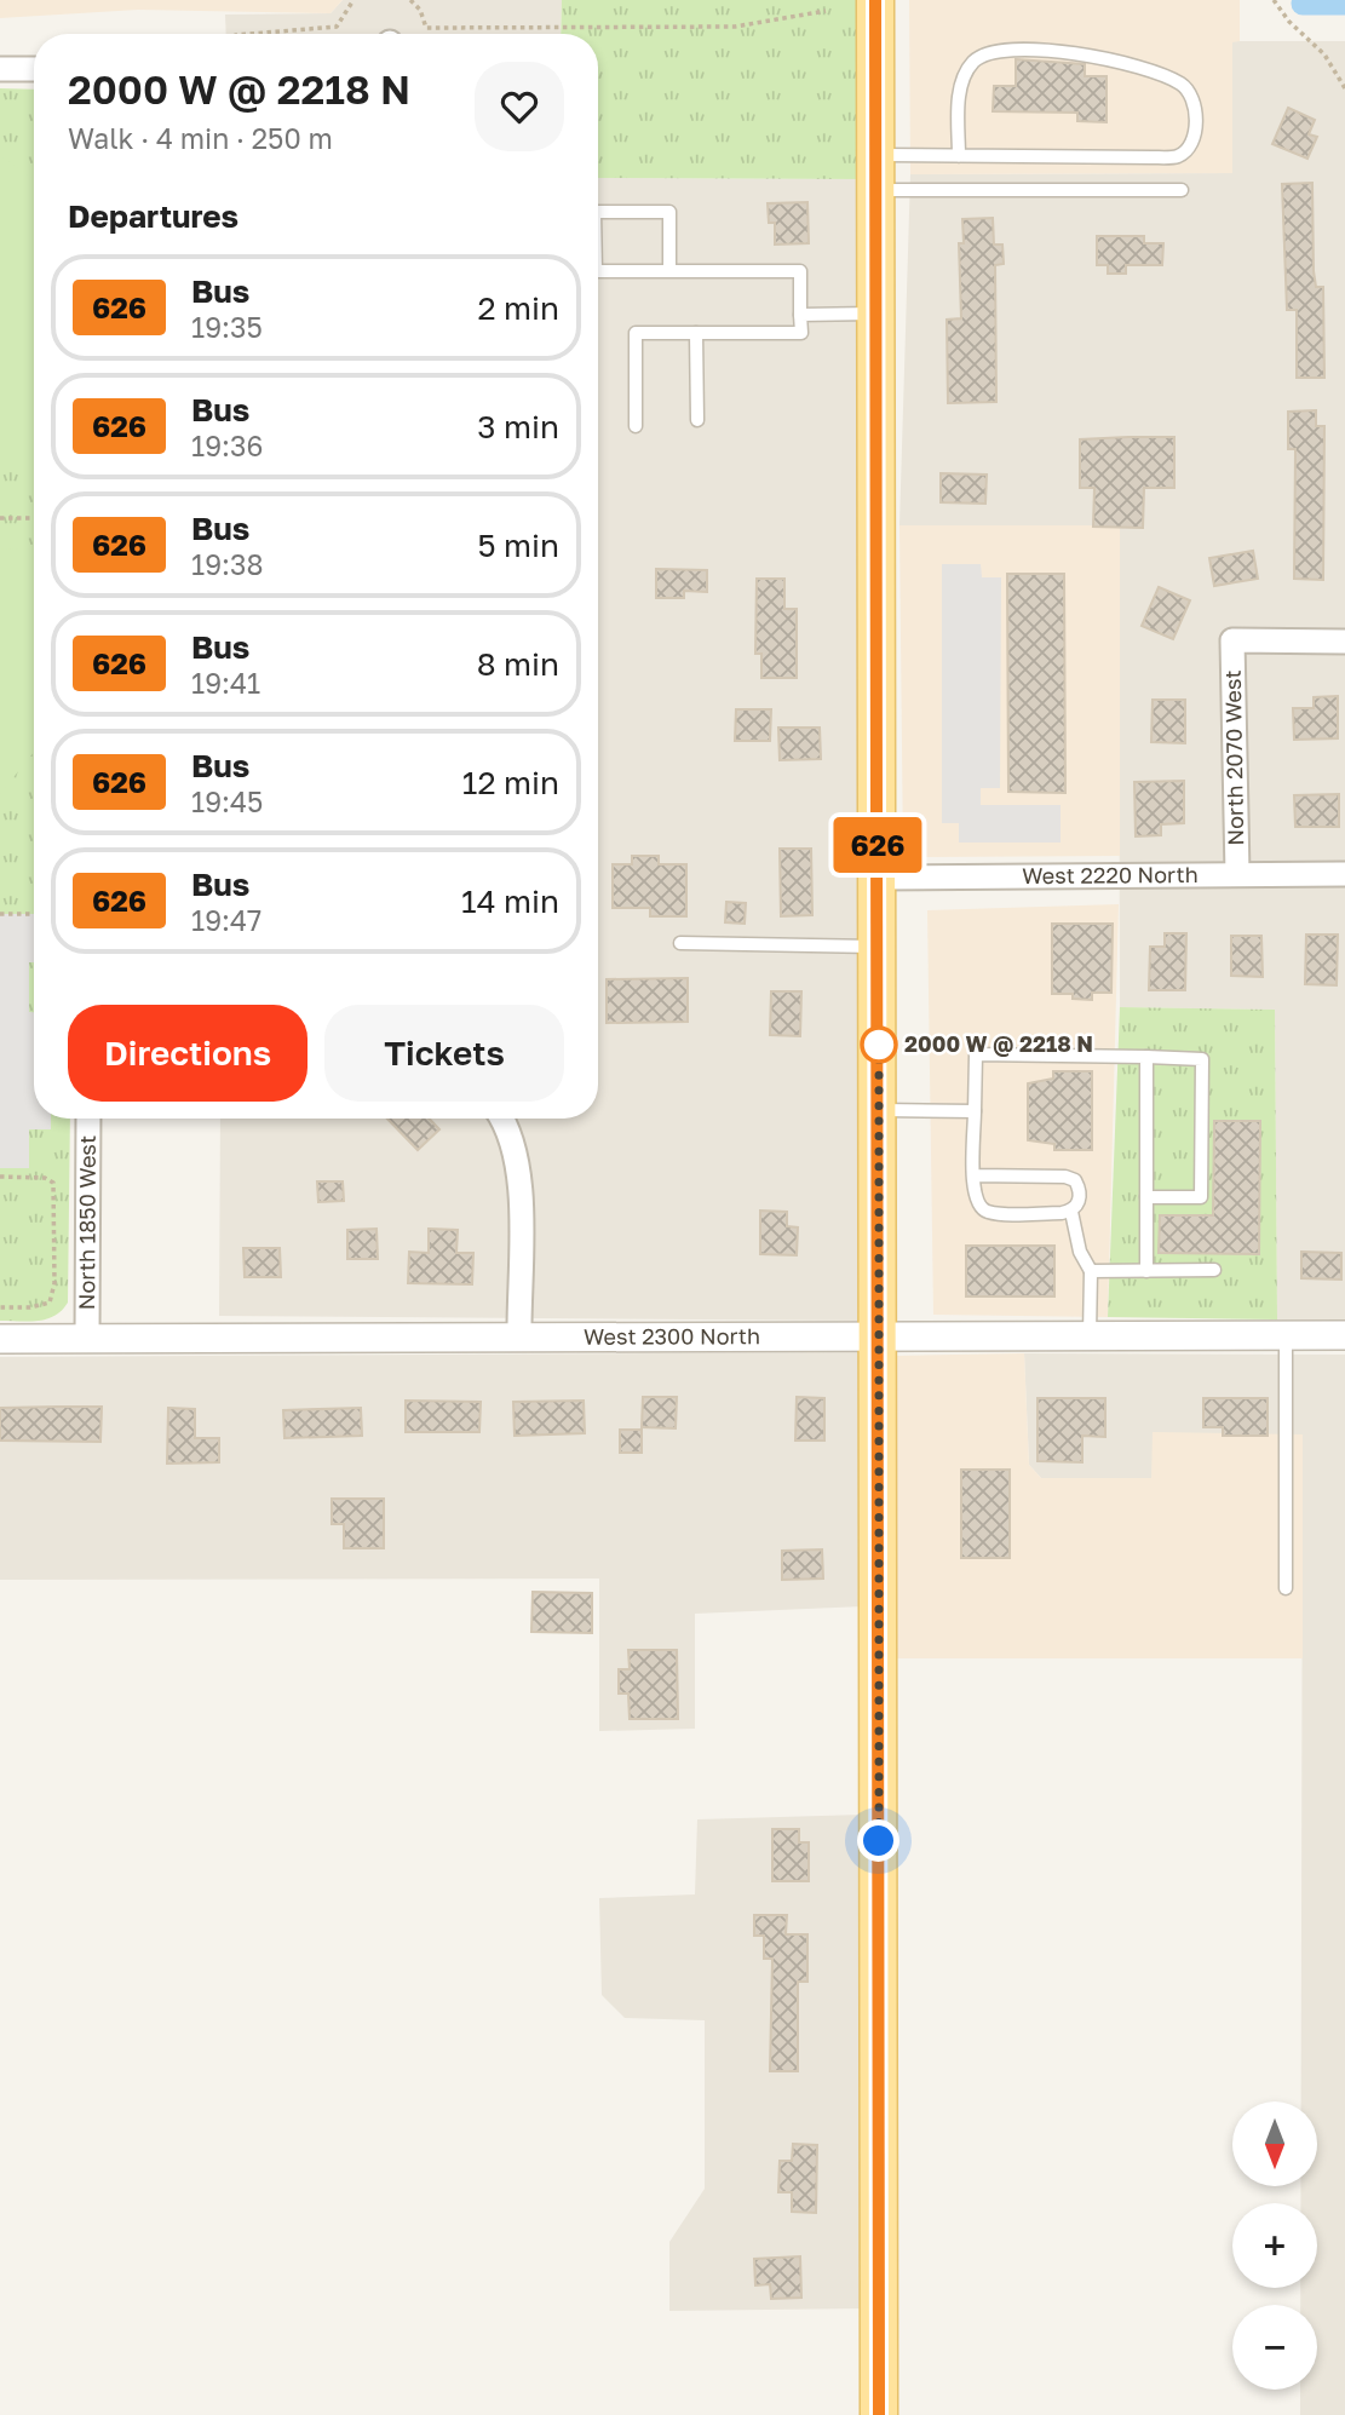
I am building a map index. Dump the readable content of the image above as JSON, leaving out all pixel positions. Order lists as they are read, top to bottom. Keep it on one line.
{"streets":{"street":["North 2070 West","West 2220 North","North 1850 West","West 2300 North"]},"crossings":[["North 2070 West","West 2220 North"],["North 1850 West","West 2300 North"]],"places":["2000 W @ 2218 N"],"lines":["bus line 626"],"north":"bottom","page":{"on_map":"626","heading":[["2000 W @ 2218 N","Walk · 4 min · 250 m"],"Departures"],"list":[{"mark":"626","name":"Bus","note":"19:35","value":"2 min"},{"mark":"626","name":"Bus","note":"19:36","value":"3 min"},{"mark":"626","name":"Bus","note":"19:38","value":"5 min"},{"mark":"626","name":"Bus","note":"19:41","value":"8 min"},{"mark":"626","name":"Bus","note":"19:45","value":"12 min"},{"mark":"626","name":"Bus","note":"19:47","value":"14 min"}],"buttons":["Directions","Tickets"],"map_buttons":["+","−"]}}
